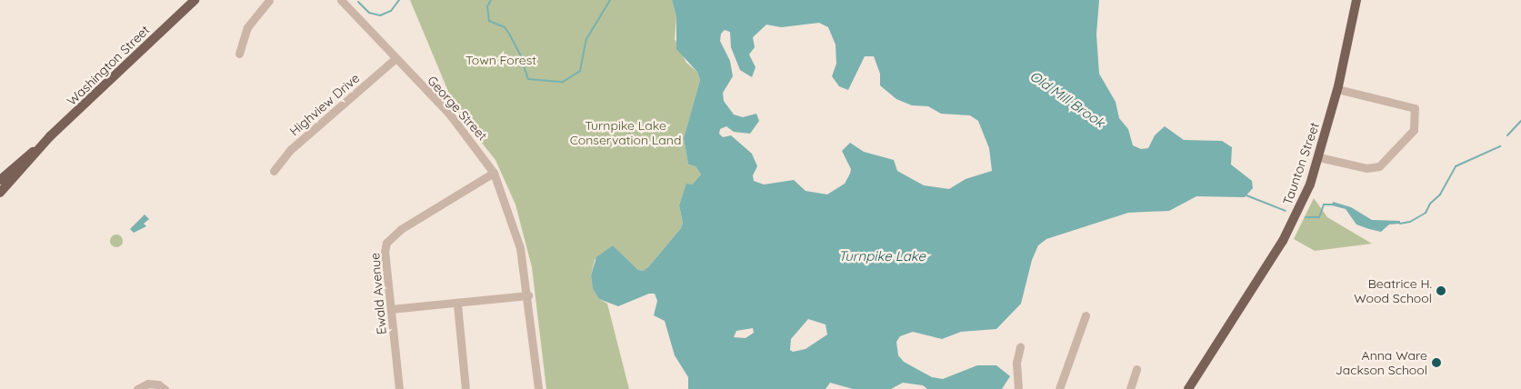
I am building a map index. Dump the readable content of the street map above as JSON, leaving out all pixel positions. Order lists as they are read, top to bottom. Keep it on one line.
{"streets":{"main road":["Washington Street","Taunton Street"],"street":["Highview Drive","George Street","Ewald Avenue"]},"crossings":[["Highview Drive","George Street"],["George Street","Ewald Avenue"]],"water":["Old Mill Brook","Turnpike Lake"],"parks":["Town Forest","Turnpike Lake Conservation Land"],"places":["Beatrice H. Wood School","Anna Ware Jackson School"]}
